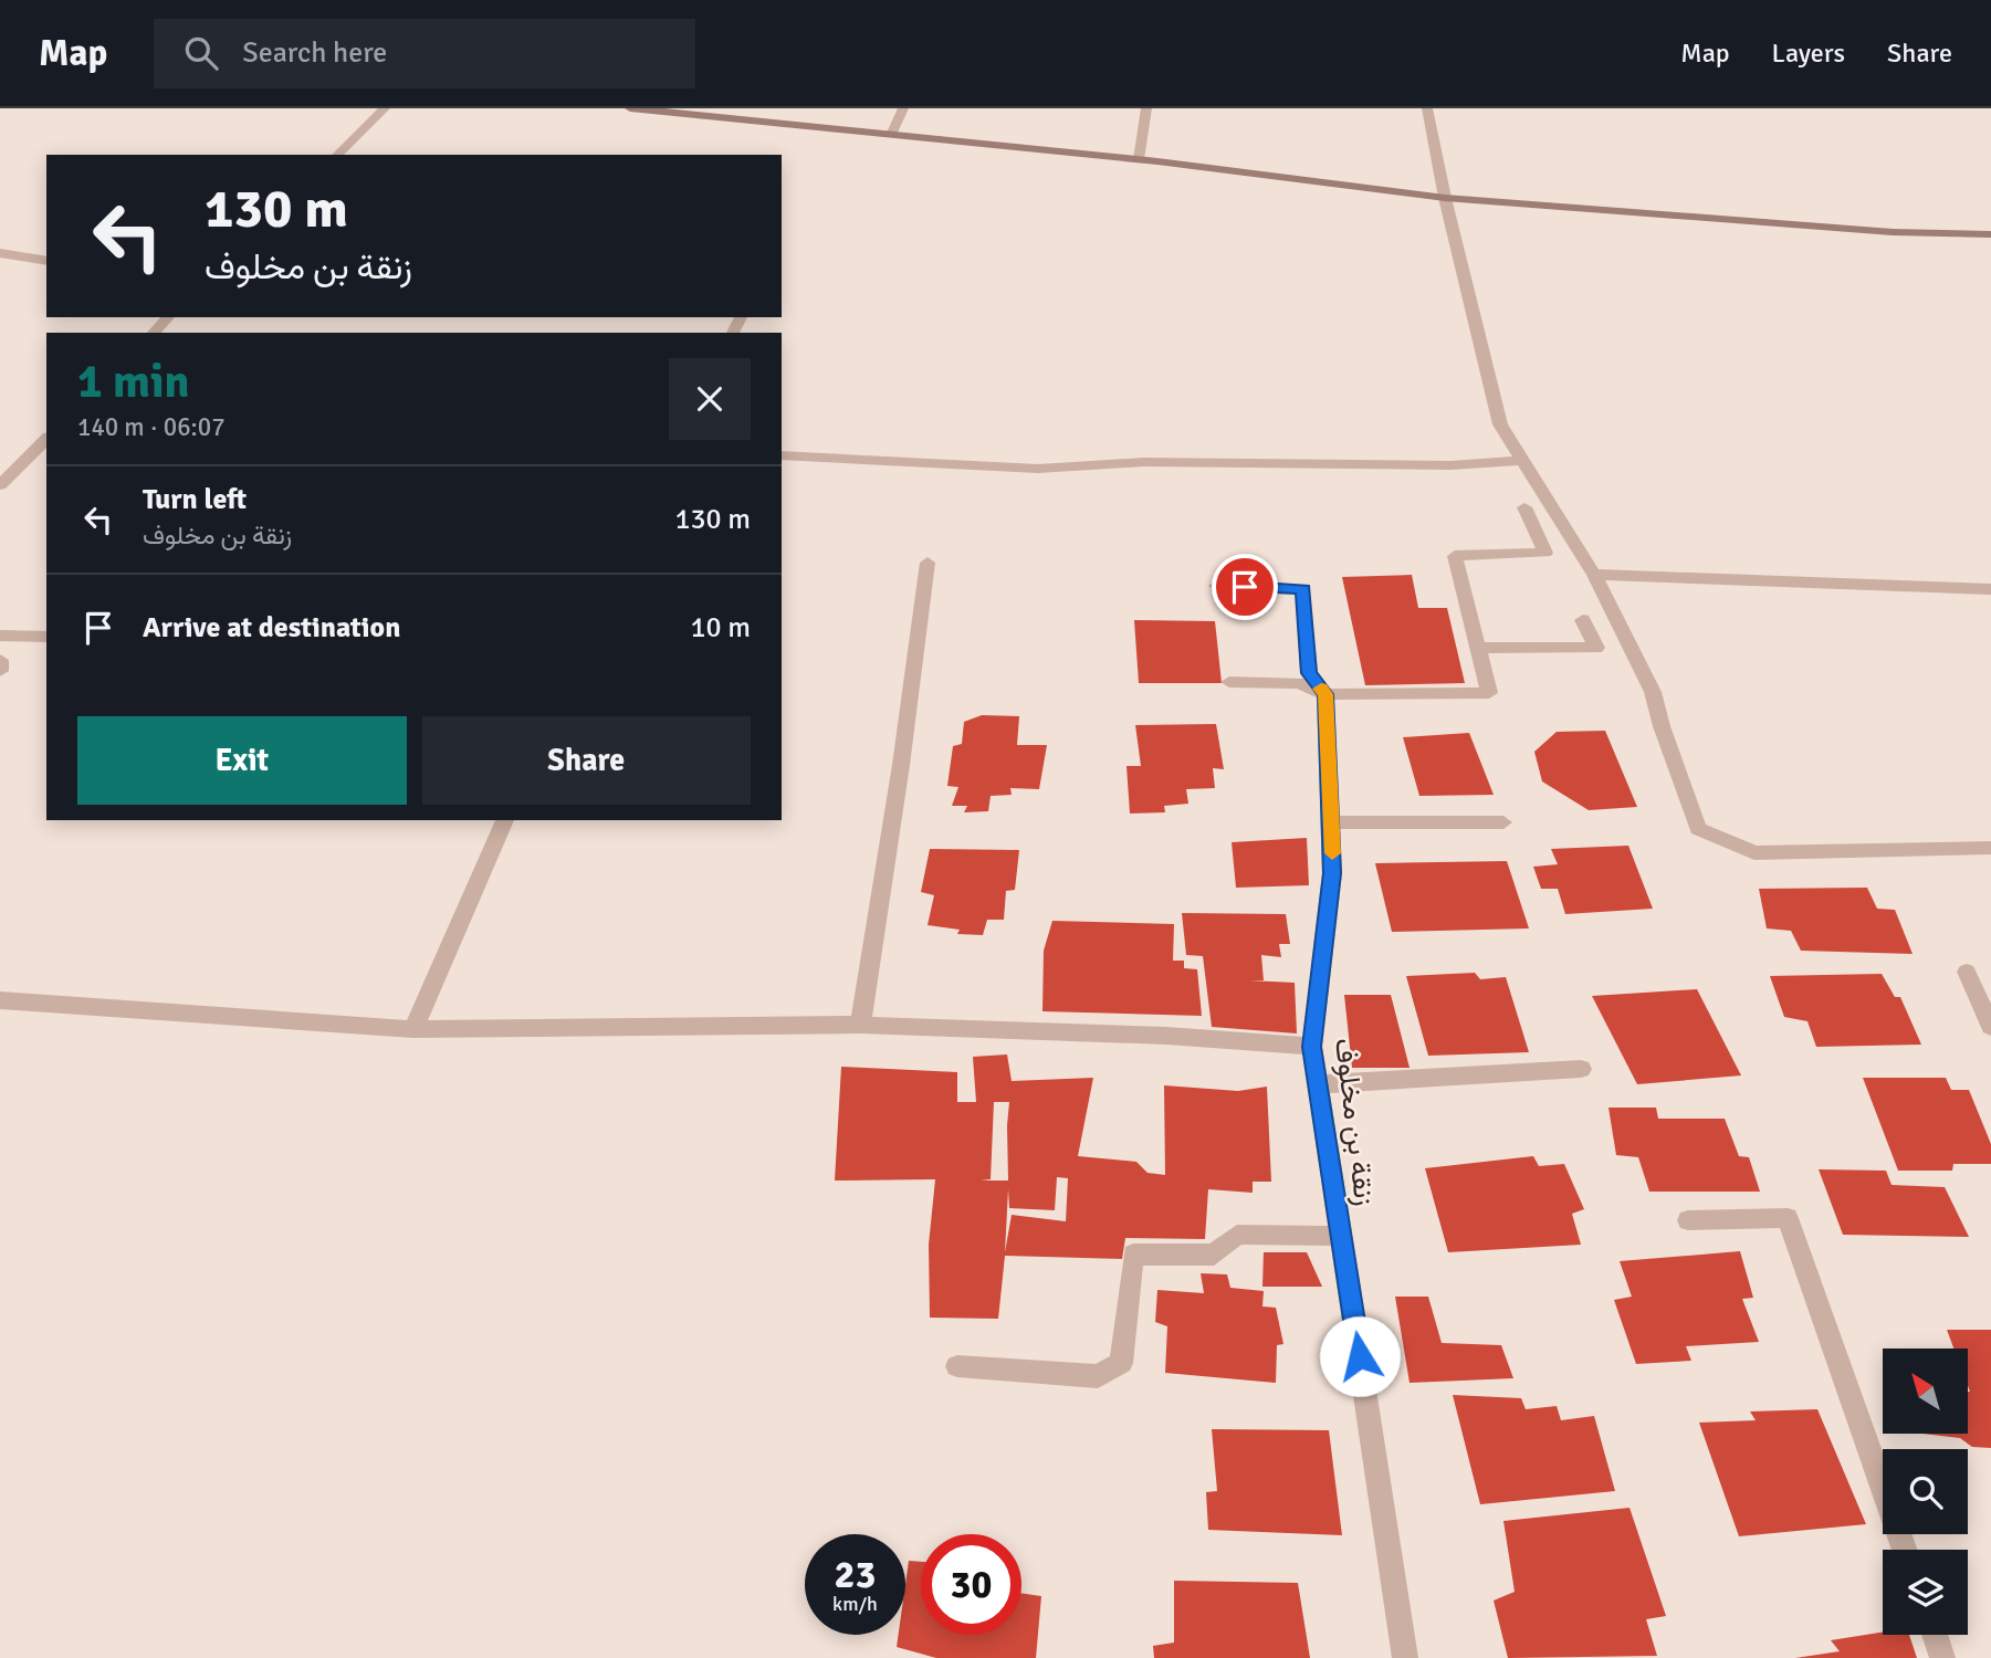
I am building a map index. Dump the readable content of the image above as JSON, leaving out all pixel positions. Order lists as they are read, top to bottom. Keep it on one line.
{"streets":{"street":["زنقة بن مخلوف"]},"north":"top left","page":{"header":"Map","search":"Search here","nav":["Map","Layers","Share"],"turn":["130 m","زنقة بن مخلوف"],"heading":["1 min","140 m · 06:07"],"list":[{"name":"Turn left","note":"زنقة بن مخلوف","value":"130 m"},{"name":"Arrive at destination","value":"10 m"}],"buttons":["Exit","Share"],"speed":"23 km/h","limit":"30"}}
